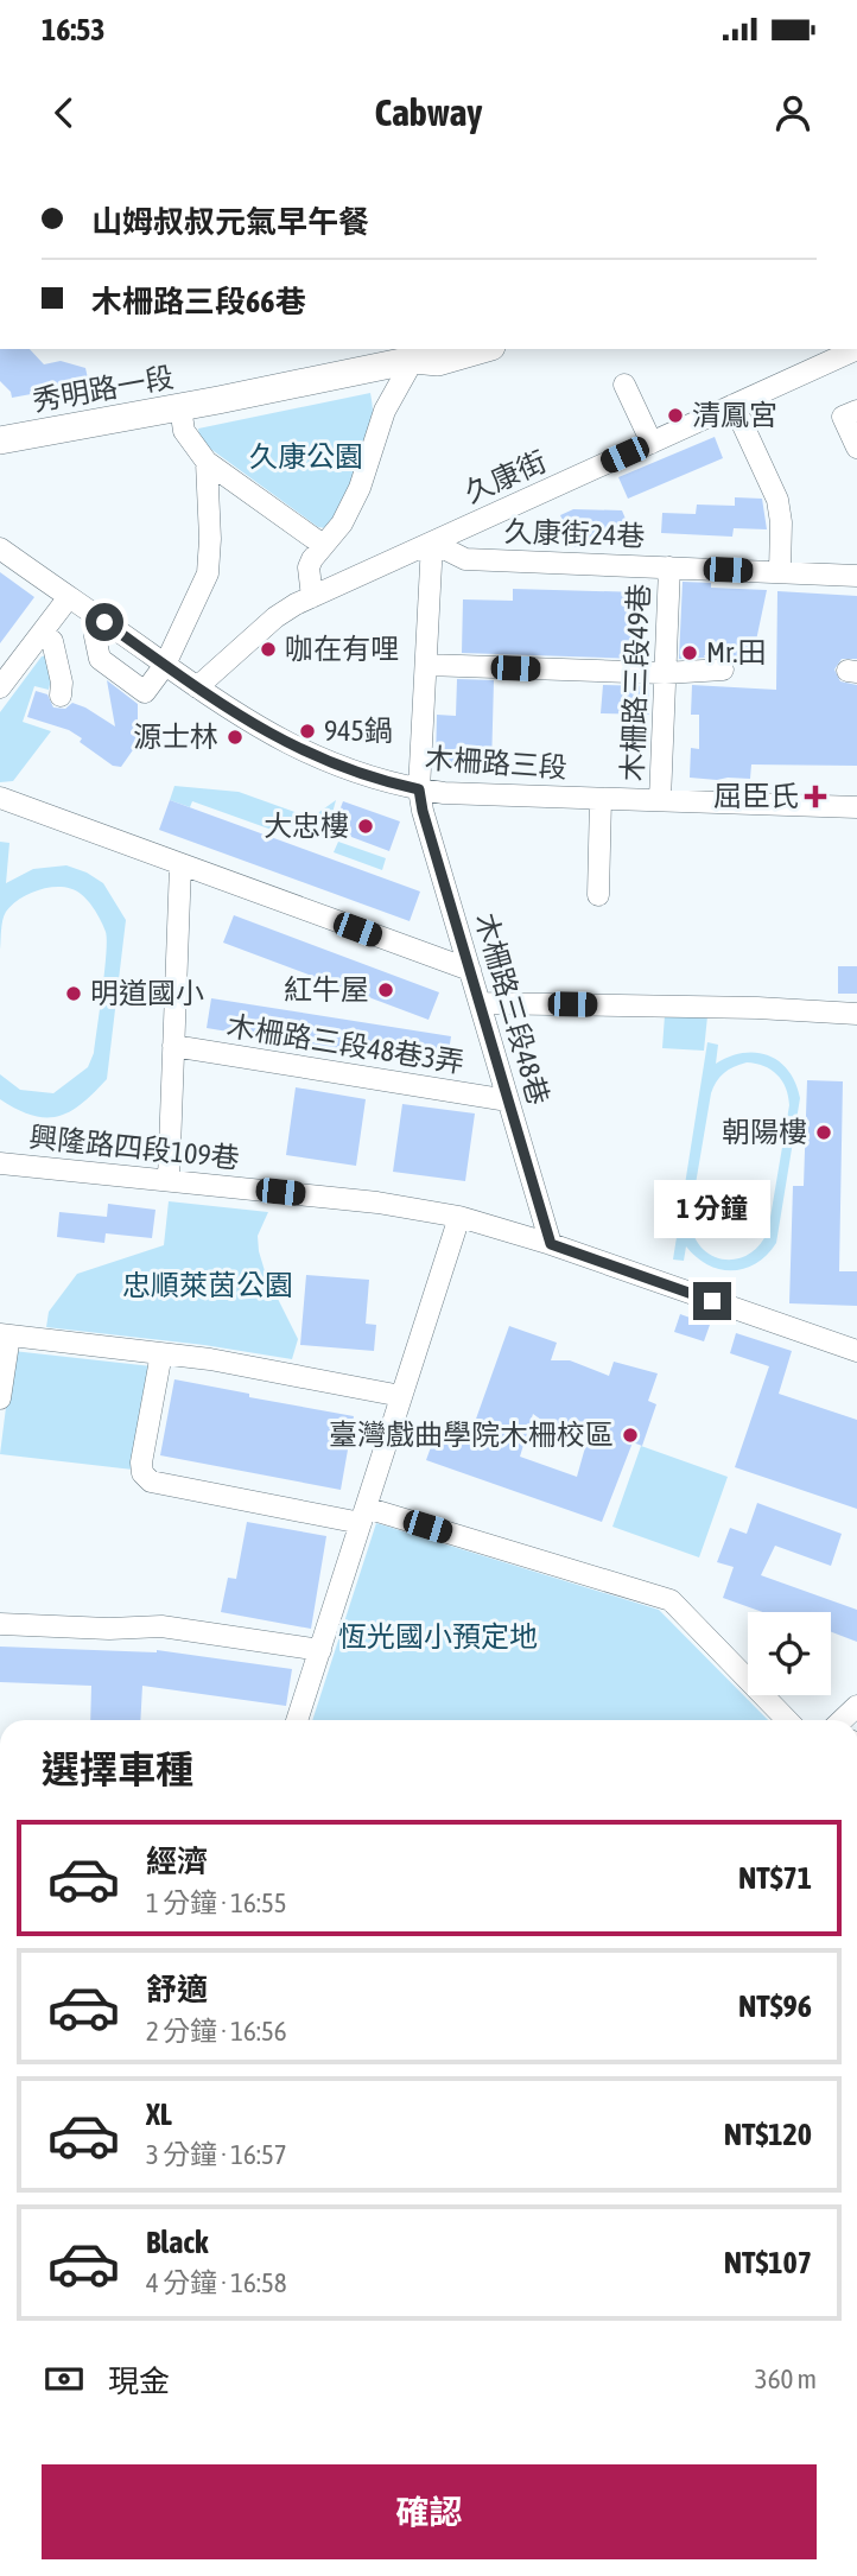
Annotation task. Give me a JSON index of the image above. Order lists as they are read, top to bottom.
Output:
{
  "streets": {
    "main road": ["秀明路一段"],
    "street": [
      "久康街",
      "久康街24巷",
      "木柵路三段49巷",
      "木柵路三段",
      "木柵路三段48巷",
      "木柵路三段48巷3弄",
      "興隆路四段109巷"
    ]
  },
  "crossings": [
    ["久康街", "久康街24巷"],
    ["久康街", "木柵路三段"],
    ["久康街", "木柵路三段48巷"],
    ["久康街24巷", "木柵路三段49巷"],
    ["久康街24巷", "木柵路三段48巷"],
    ["木柵路三段49巷", "木柵路三段"],
    ["木柵路三段", "木柵路三段48巷"],
    ["木柵路三段48巷", "木柵路三段48巷3弄"],
    ["木柵路三段48巷", "興隆路四段109巷"]
  ],
  "parks": ["久康公園", "忠順萊茵公園", "恆光國小預定地"],
  "places": {
    "other": [
      "清鳳宮",
      "咖在有哩",
      "Mr.田",
      "945鍋",
      "源士林",
      "大忠樓",
      "紅牛屋",
      "明道國小",
      "朝陽樓",
      "臺灣戲曲學院木柵校區"
    ],
    "health": ["屈臣氏"]
  },
  "page": {
    "status": "16:53",
    "header": "Cabway",
    "banner": ["山姆叔叔元氣早午餐", "木柵路三段66巷"],
    "bubble": "1 分鐘",
    "heading": "選擇車種",
    "list": [
      {
        "name": "經濟",
        "note": "1 分鐘 · 16:55",
        "value": "NT$71"
      },
      {
        "name": "舒適",
        "note": "2 分鐘 · 16:56",
        "value": "NT$96"
      },
      {
        "name": "XL",
        "note": "3 分鐘 · 16:57",
        "value": "NT$120"
      },
      {
        "name": "Black",
        "note": "4 分鐘 · 16:58",
        "value": "NT$107"
      }
    ],
    "pay": ["現金", "360 m"],
    "buttons": "確認"
  }
}
